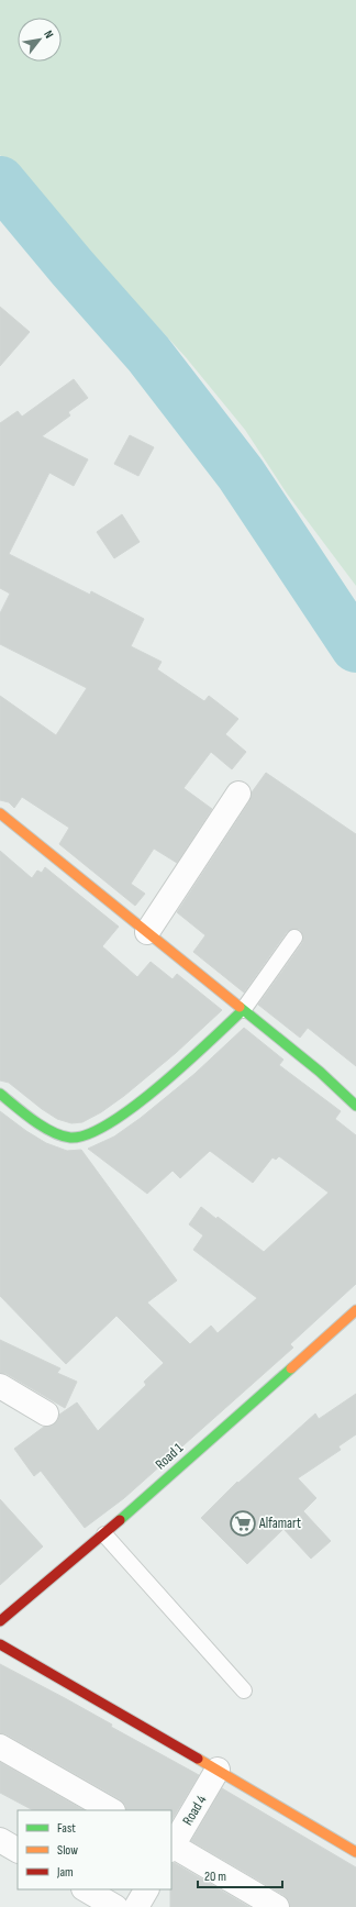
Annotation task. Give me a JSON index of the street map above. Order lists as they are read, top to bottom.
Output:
{
  "streets": {
    "street": ["Road 1", "Road 4"]
  },
  "places": {
    "supermarket": ["Alfamart"]
  },
  "legend": ["Fast", "Slow", "Jam"],
  "scale_bar": "20 m",
  "north": "top right"
}
